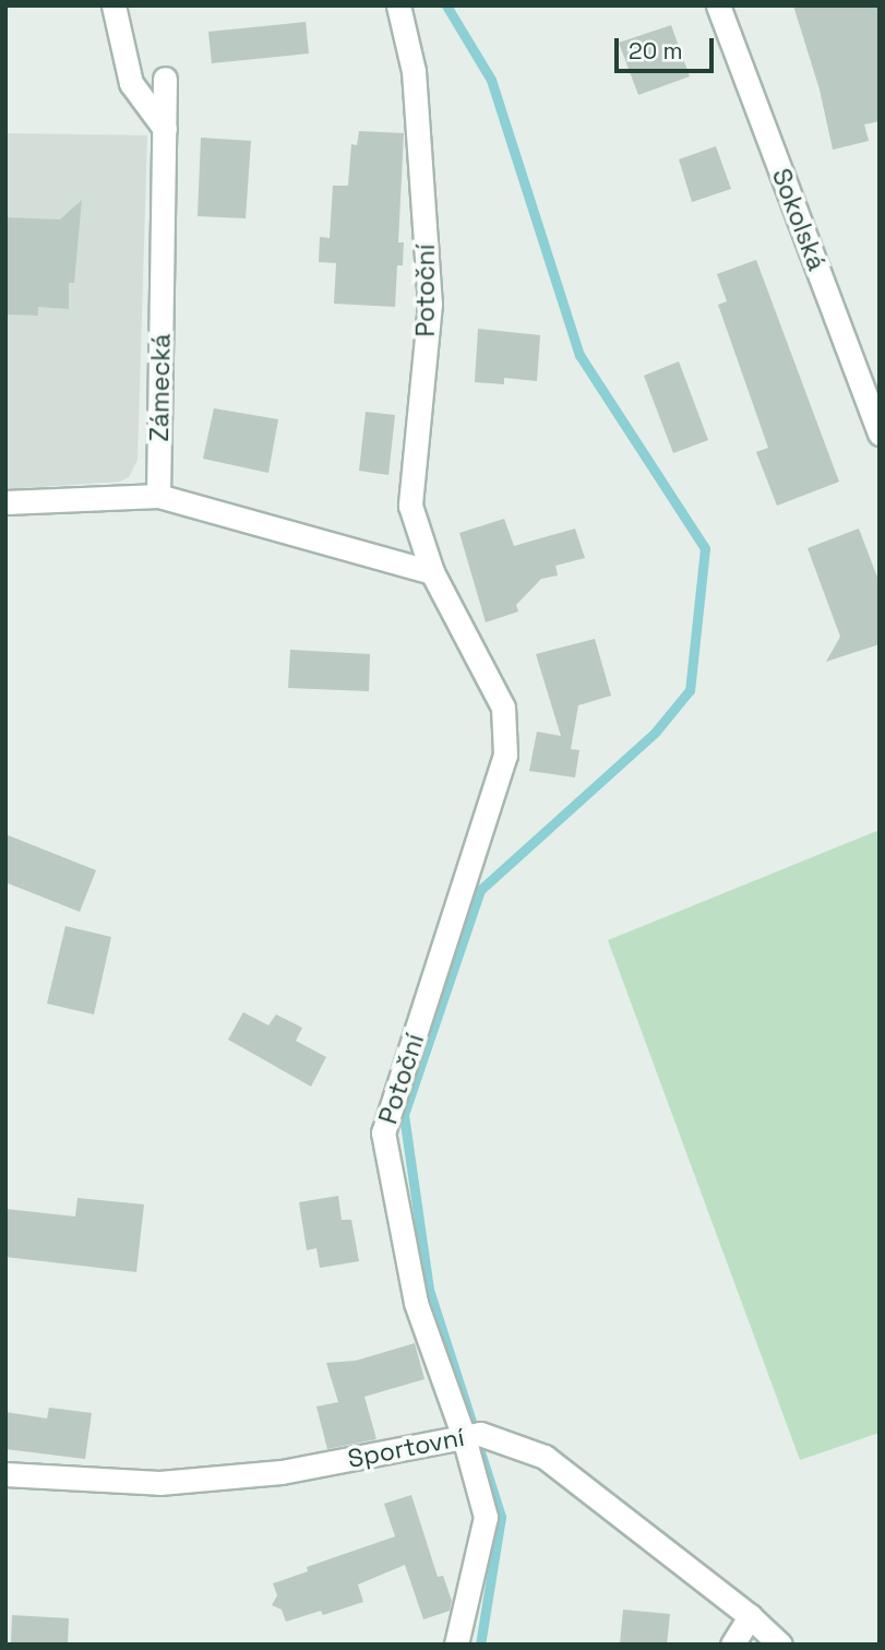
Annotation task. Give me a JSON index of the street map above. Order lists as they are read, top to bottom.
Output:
{
  "streets": {
    "street": [
      "Sokolská",
      "Potoční",
      "Zámecká",
      "Sportovní"
    ]
  },
  "crossings": [
    ["Potoční", "Sportovní"]
  ],
  "scale_bar": "20 m"
}
